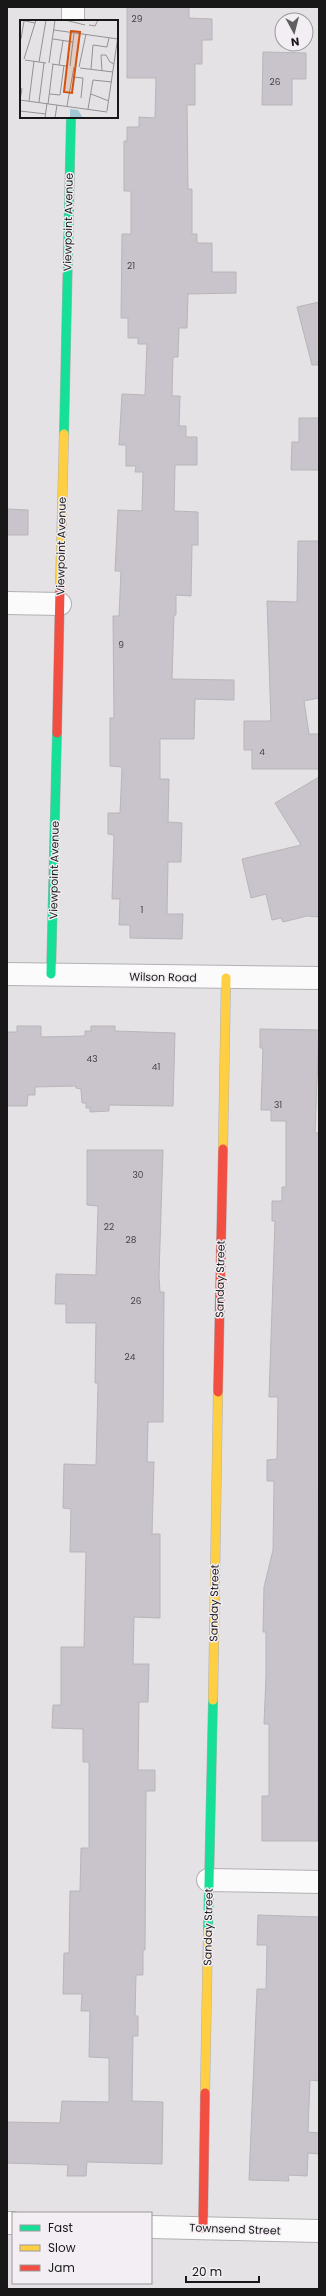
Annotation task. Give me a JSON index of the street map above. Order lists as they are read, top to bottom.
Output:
{
  "streets": {
    "street": [
      "Viewpoint Avenue",
      "Wilson Road",
      "Sanday Street",
      "Townsend Street"
    ]
  },
  "crossings": [
    ["Viewpoint Avenue", "Wilson Road"],
    ["Wilson Road", "Sanday Street"],
    ["Sanday Street", "Townsend Street"]
  ],
  "house_numbers": [
    "29",
    "26",
    "21",
    "9",
    "4",
    "1",
    "43",
    "41",
    "31",
    "30",
    "22",
    "28",
    "26",
    "24"
  ],
  "legend": ["Fast", "Slow", "Jam"],
  "scale_bar": "20 m",
  "north": "bottom"
}
